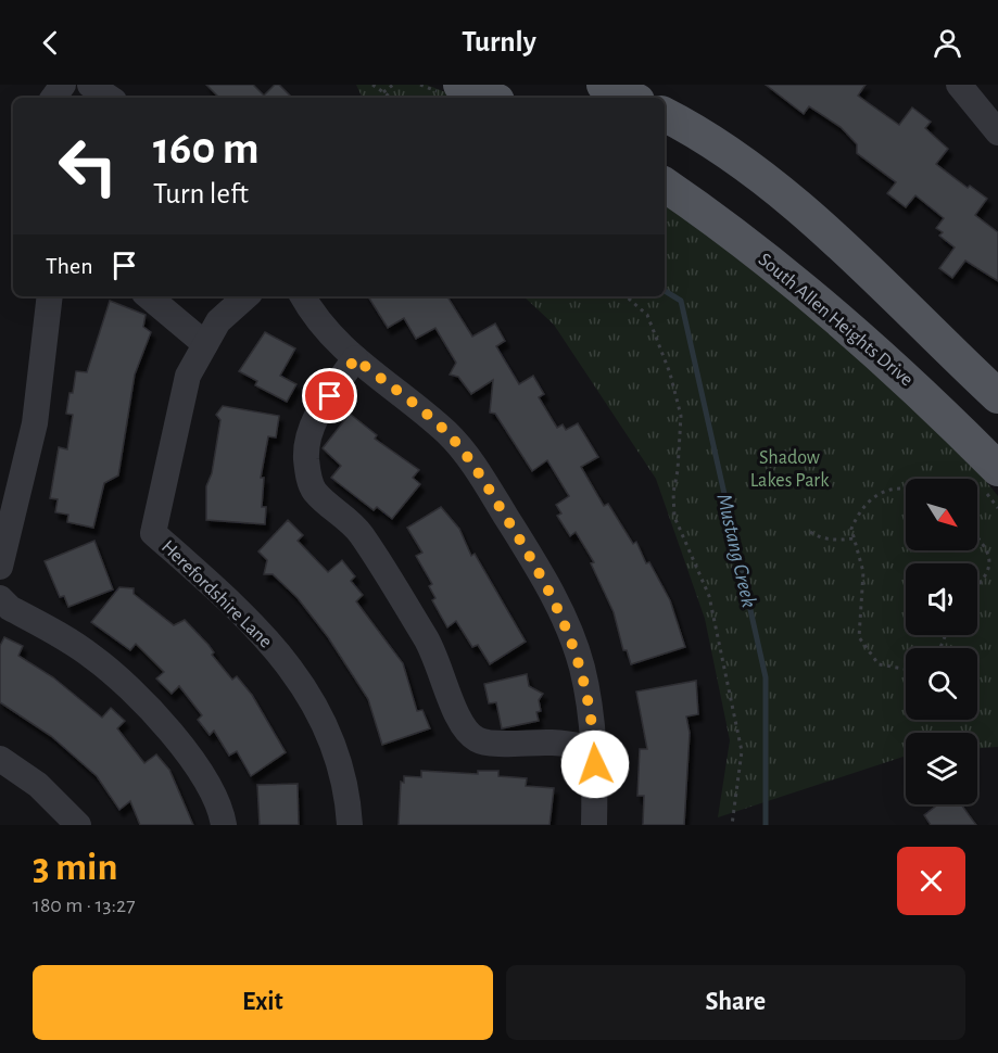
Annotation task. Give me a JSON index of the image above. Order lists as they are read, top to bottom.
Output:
{
  "streets": {
    "main road": ["South Allen Heights Drive"],
    "street": ["Herefordshire Lane"]
  },
  "water": ["Mustang Creek"],
  "parks": ["Shadow Lakes Park"],
  "north": "bottom right",
  "page": {
    "header": "Turnly",
    "turn": ["160 m", "Turn left"],
    "then": "Then",
    "heading": ["3 min", "180 m · 13:27"],
    "buttons": ["Exit", "Share"]
  }
}
